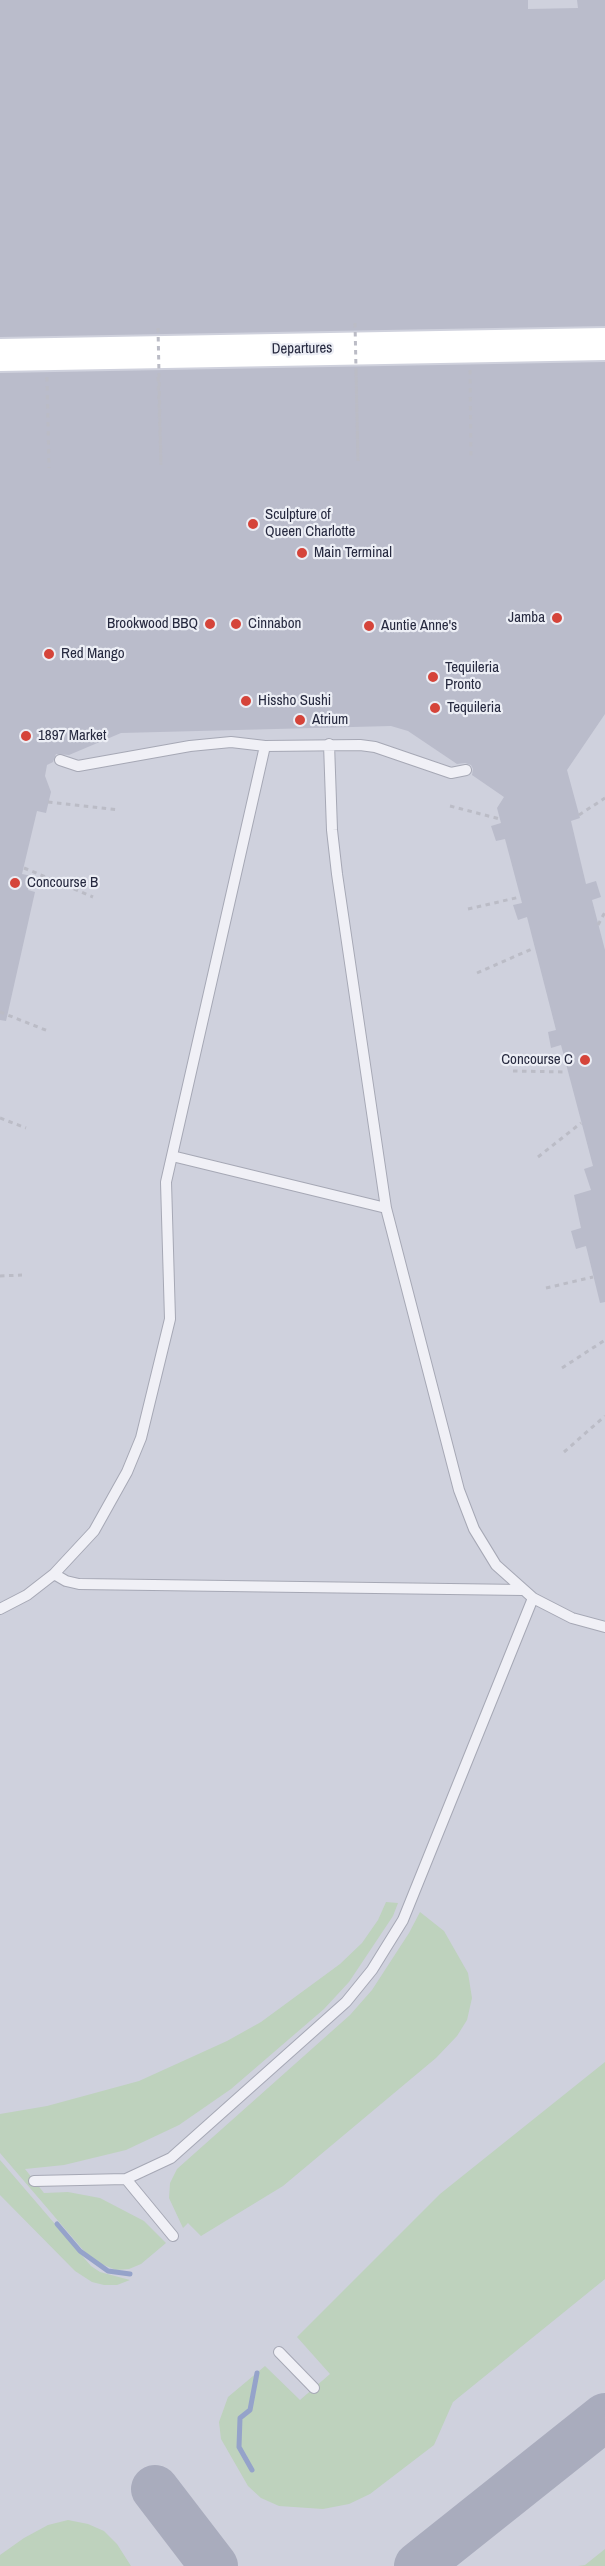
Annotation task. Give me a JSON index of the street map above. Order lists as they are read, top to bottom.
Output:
{
  "streets": {
    "main road": ["Departures"]
  },
  "places": [
    "Sculpture of Queen Charlotte",
    "Main Terminal",
    "Jamba",
    "Brookwood BBQ",
    "Cinnabon",
    "Auntie Anne's",
    "Red Mango",
    "Tequileria Pronto",
    "Hissho Sushi",
    "Tequileria",
    "Atrium",
    "1897 Market",
    "Concourse B",
    "Concourse C"
  ]
}
